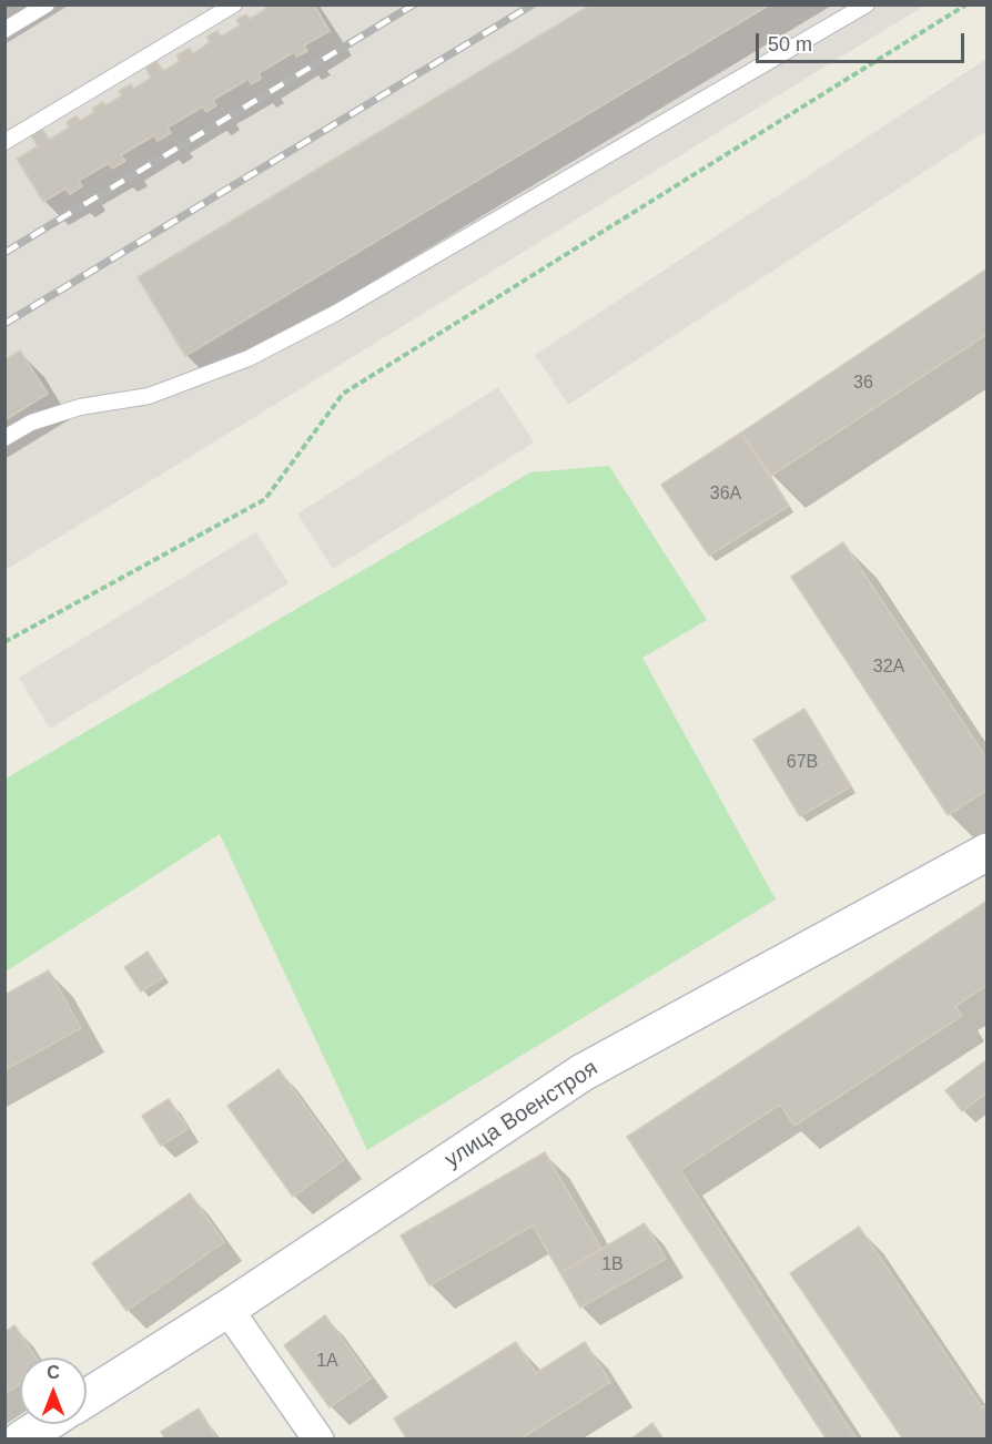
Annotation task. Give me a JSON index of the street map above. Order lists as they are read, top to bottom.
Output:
{
  "streets": {
    "street": ["улица Военстроя"]
  },
  "house_numbers": [
    "36",
    "36А",
    "32А",
    "67В",
    "1В",
    "1А"
  ],
  "scale_bar": "50 m",
  "north": "top"
}
